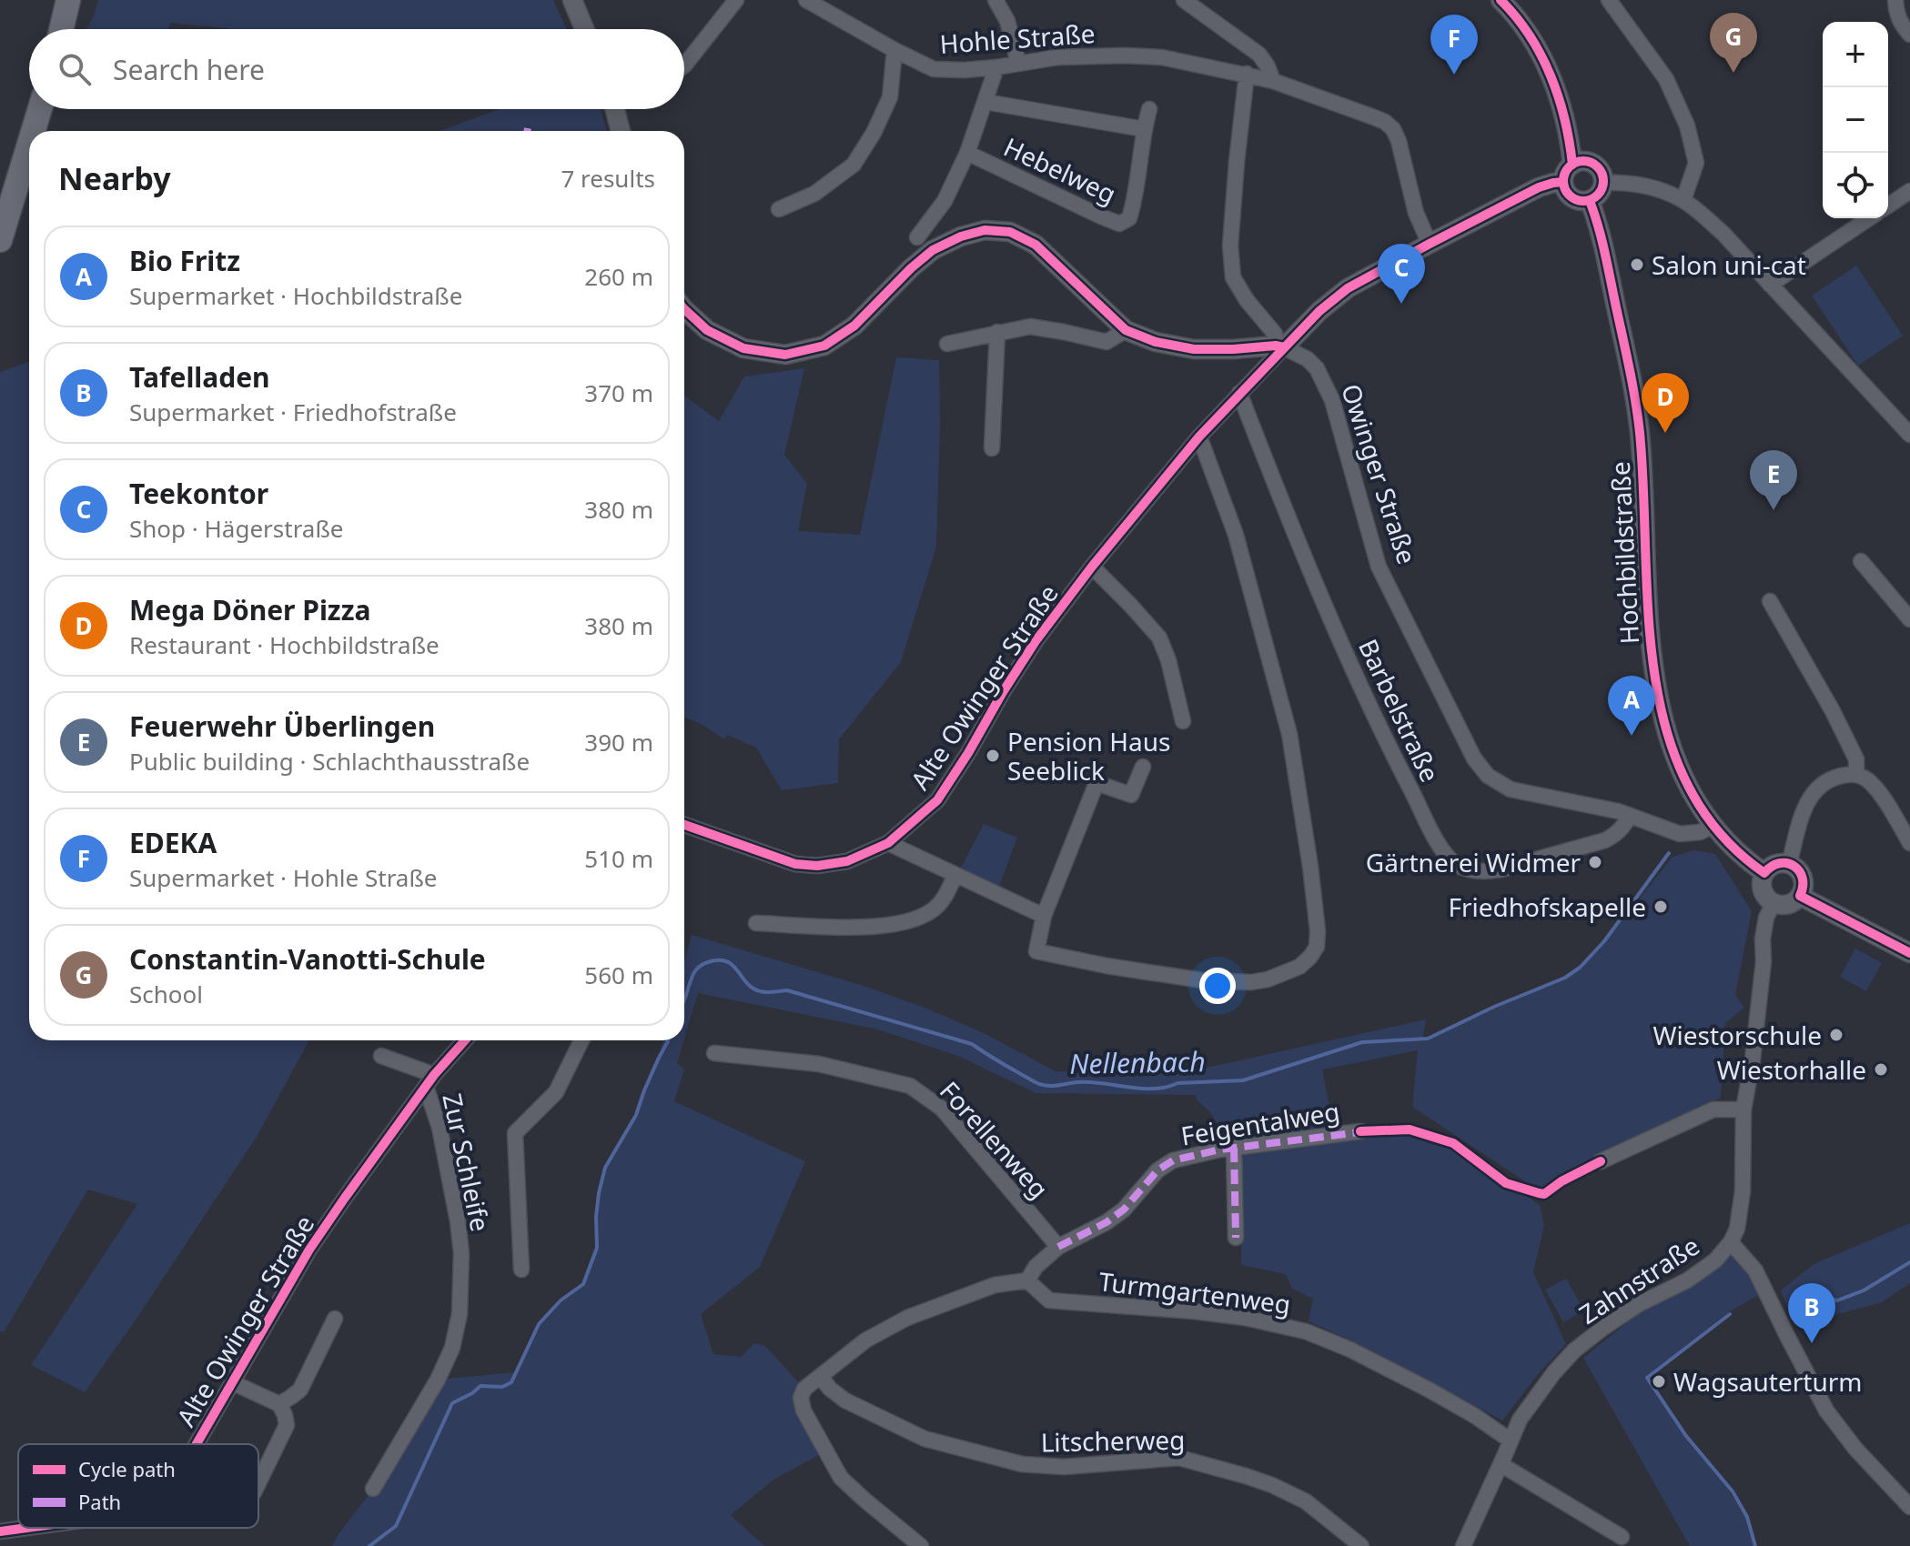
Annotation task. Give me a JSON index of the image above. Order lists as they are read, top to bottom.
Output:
{
  "streets": {
    "street": [
      "Hohle Straße",
      "Hebelweg",
      "Owinger Straße",
      "Hochbildstraße",
      "Alte Owinger Straße",
      "Barbelstraße",
      "Feigentalweg",
      "Forellenweg",
      "Zur Schleife",
      "Zahnstraße",
      "Turmgartenweg",
      "Litscherweg"
    ]
  },
  "crossings": [
    ["Hohle Straße", "Hebelweg"],
    ["Owinger Straße", "Hochbildstraße"],
    ["Owinger Straße", "Alte Owinger Straße"],
    ["Owinger Straße", "Barbelstraße"],
    ["Alte Owinger Straße", "Barbelstraße"],
    ["Alte Owinger Straße", "Zur Schleife"],
    ["Feigentalweg", "Forellenweg"],
    ["Feigentalweg", "Turmgartenweg"],
    ["Zahnstraße", "Turmgartenweg"]
  ],
  "water": ["Nellenbach"],
  "places": [
    "Salon uni-cat",
    "Pension Haus Seeblick",
    "Gärtnerei Widmer",
    "Friedhofskapelle",
    "Wiestorschule",
    "Wiestorhalle",
    "Wagsauterturm"
  ],
  "legend": ["Cycle path", "Path"],
  "page": {
    "pins": [
      "G",
      "F",
      "C",
      "D",
      "E",
      "A",
      "B"
    ],
    "map_buttons": ["+", "−"],
    "search": "Search here",
    "heading": ["Nearby", "7 results"],
    "list": [
      {
        "mark": "A",
        "name": "Bio Fritz",
        "note": "Supermarket · Hochbildstraße",
        "value": "260 m"
      },
      {
        "mark": "B",
        "name": "Tafelladen",
        "note": "Supermarket · Friedhofstraße",
        "value": "370 m"
      },
      {
        "mark": "C",
        "name": "Teekontor",
        "note": "Shop · Hägerstraße",
        "value": "380 m"
      },
      {
        "mark": "D",
        "name": "Mega Döner Pizza",
        "note": "Restaurant · Hochbildstraße",
        "value": "380 m"
      },
      {
        "mark": "E",
        "name": "Feuerwehr Überlingen",
        "note": "Public building · Schlachthausstraße",
        "value": "390 m"
      },
      {
        "mark": "F",
        "name": "EDEKA",
        "note": "Supermarket · Hohle Straße",
        "value": "510 m"
      },
      {
        "mark": "G",
        "name": "Constantin-Vanotti-Schule",
        "note": "School",
        "value": "560 m"
      }
    ]
  }
}
